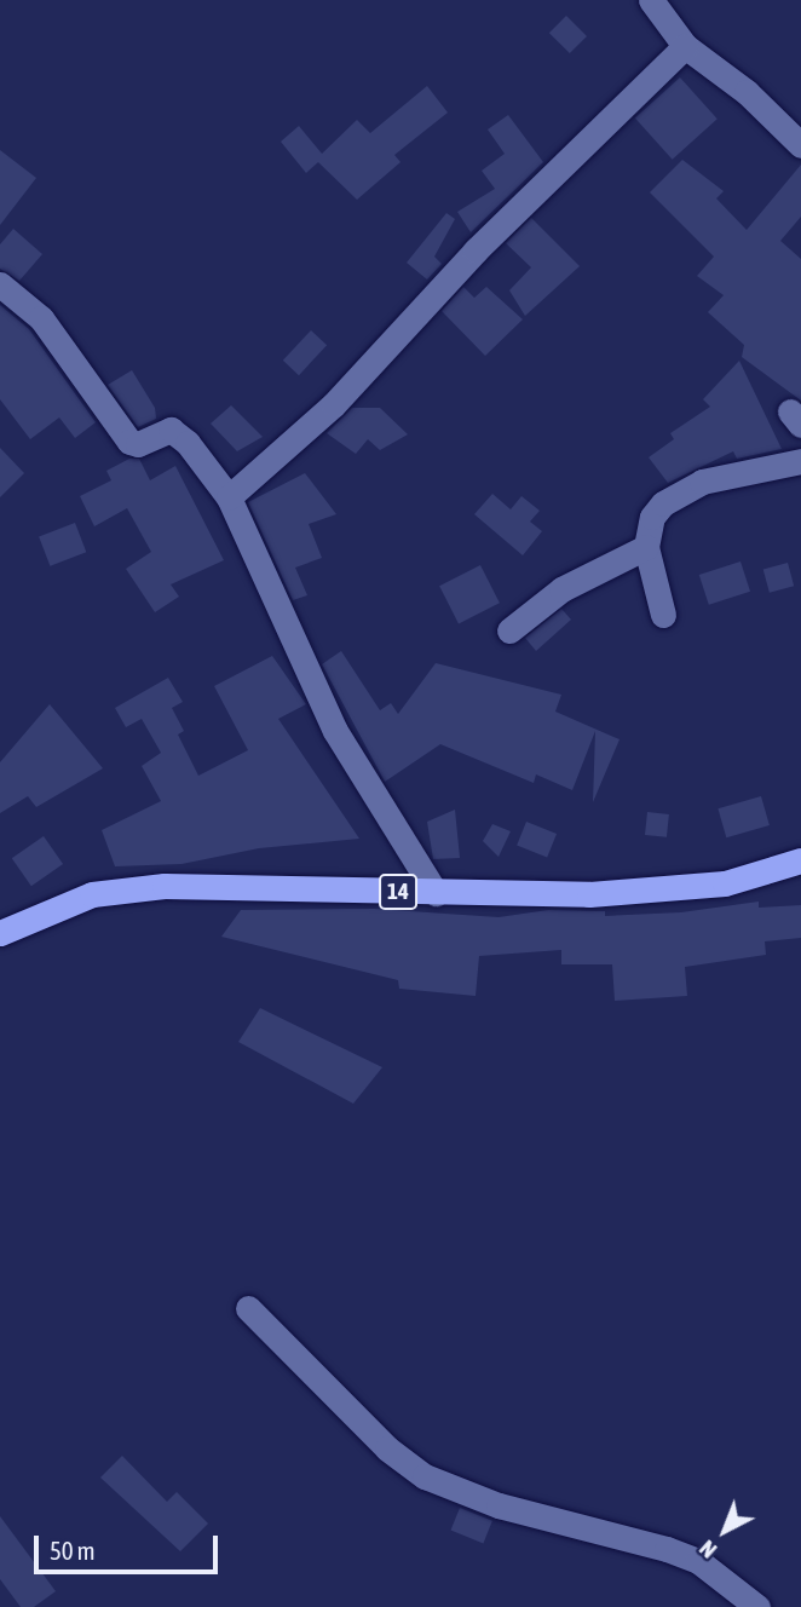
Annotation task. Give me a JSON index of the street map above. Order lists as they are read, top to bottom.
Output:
{
  "streets": {
    "highway": ["14"]
  },
  "scale_bar": "50 m",
  "north": "bottom left"
}
